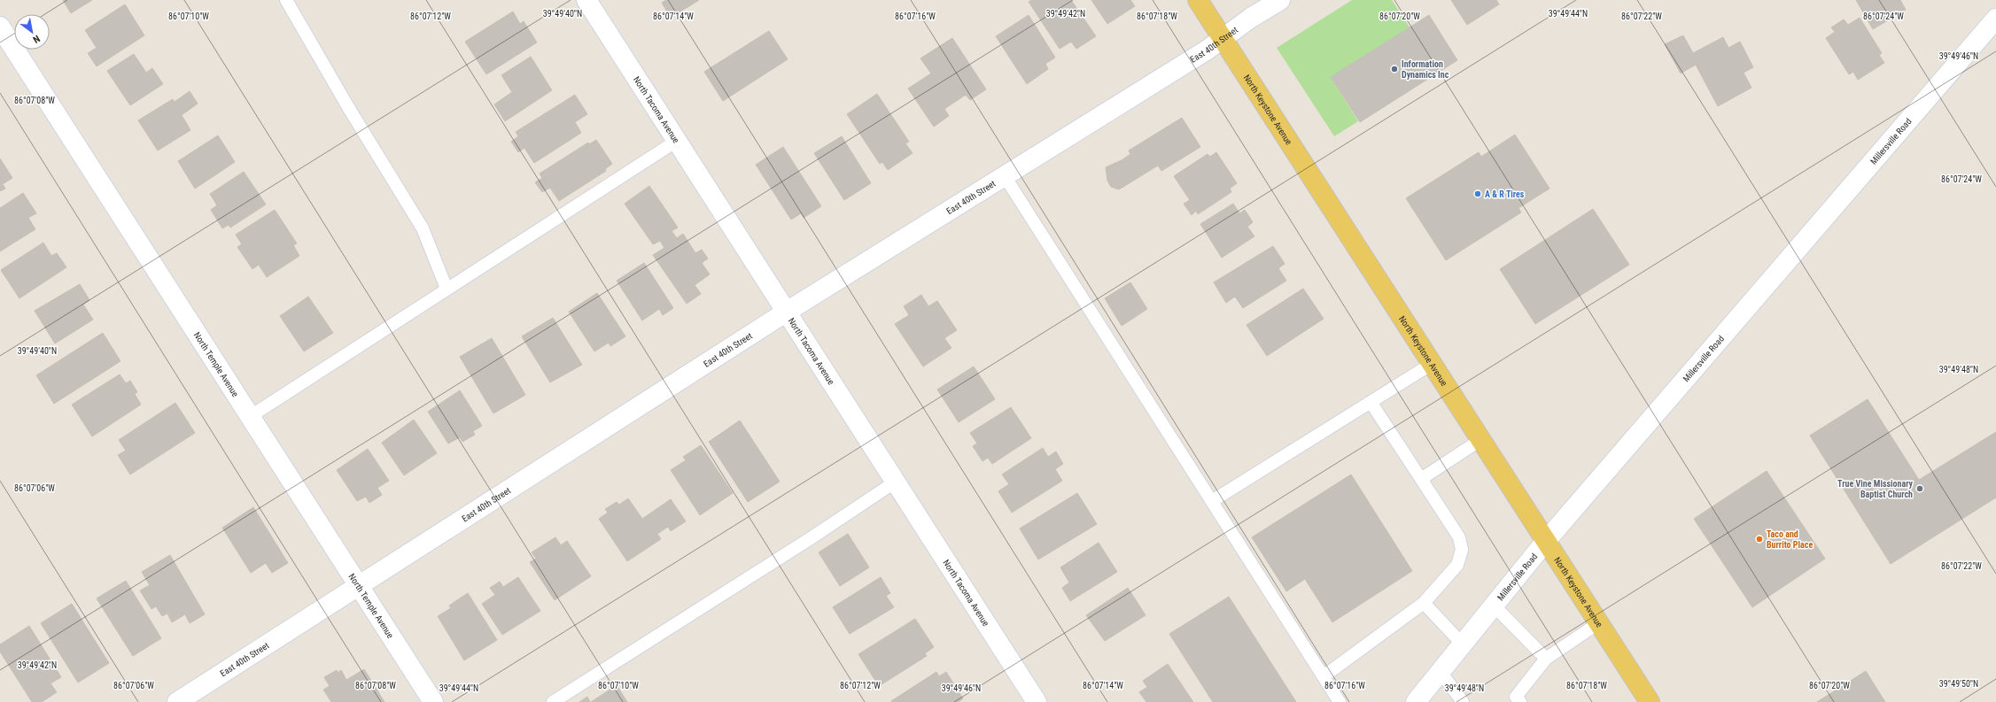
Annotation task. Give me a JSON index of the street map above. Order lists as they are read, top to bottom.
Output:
{
  "streets": {
    "main road": ["North Keystone Avenue"],
    "street": [
      "East 40th Street",
      "North Tacoma Avenue",
      "Millersville Road",
      "North Temple Avenue"
    ]
  },
  "crossings": [
    ["East 40th Street", "North Tacoma Avenue"],
    ["East 40th Street", "North Keystone Avenue"],
    ["East 40th Street", "North Temple Avenue"],
    ["North Keystone Avenue", "Millersville Road"]
  ],
  "places": [
    "Information Dynamics Inc",
    "A & R Tires",
    "True Vine Missionary Baptist Church",
    "Taco and Burrito Place"
  ],
  "north": "bottom right",
  "coordinates": [
    "39°49'40\"N",
    "39°49'42\"N",
    "39°49'44\"N",
    "86°07'10\"W",
    "86°07'12\"W",
    "86°07'14\"W",
    "86°07'16\"W",
    "86°07'18\"W",
    "86°07'20\"W",
    "86°07'22\"W",
    "86°07'24\"W",
    "39°49'46\"N",
    "86°07'08\"W",
    "39°49'48\"N",
    "86°07'06\"W",
    "39°49'50\"N"
  ]
}
